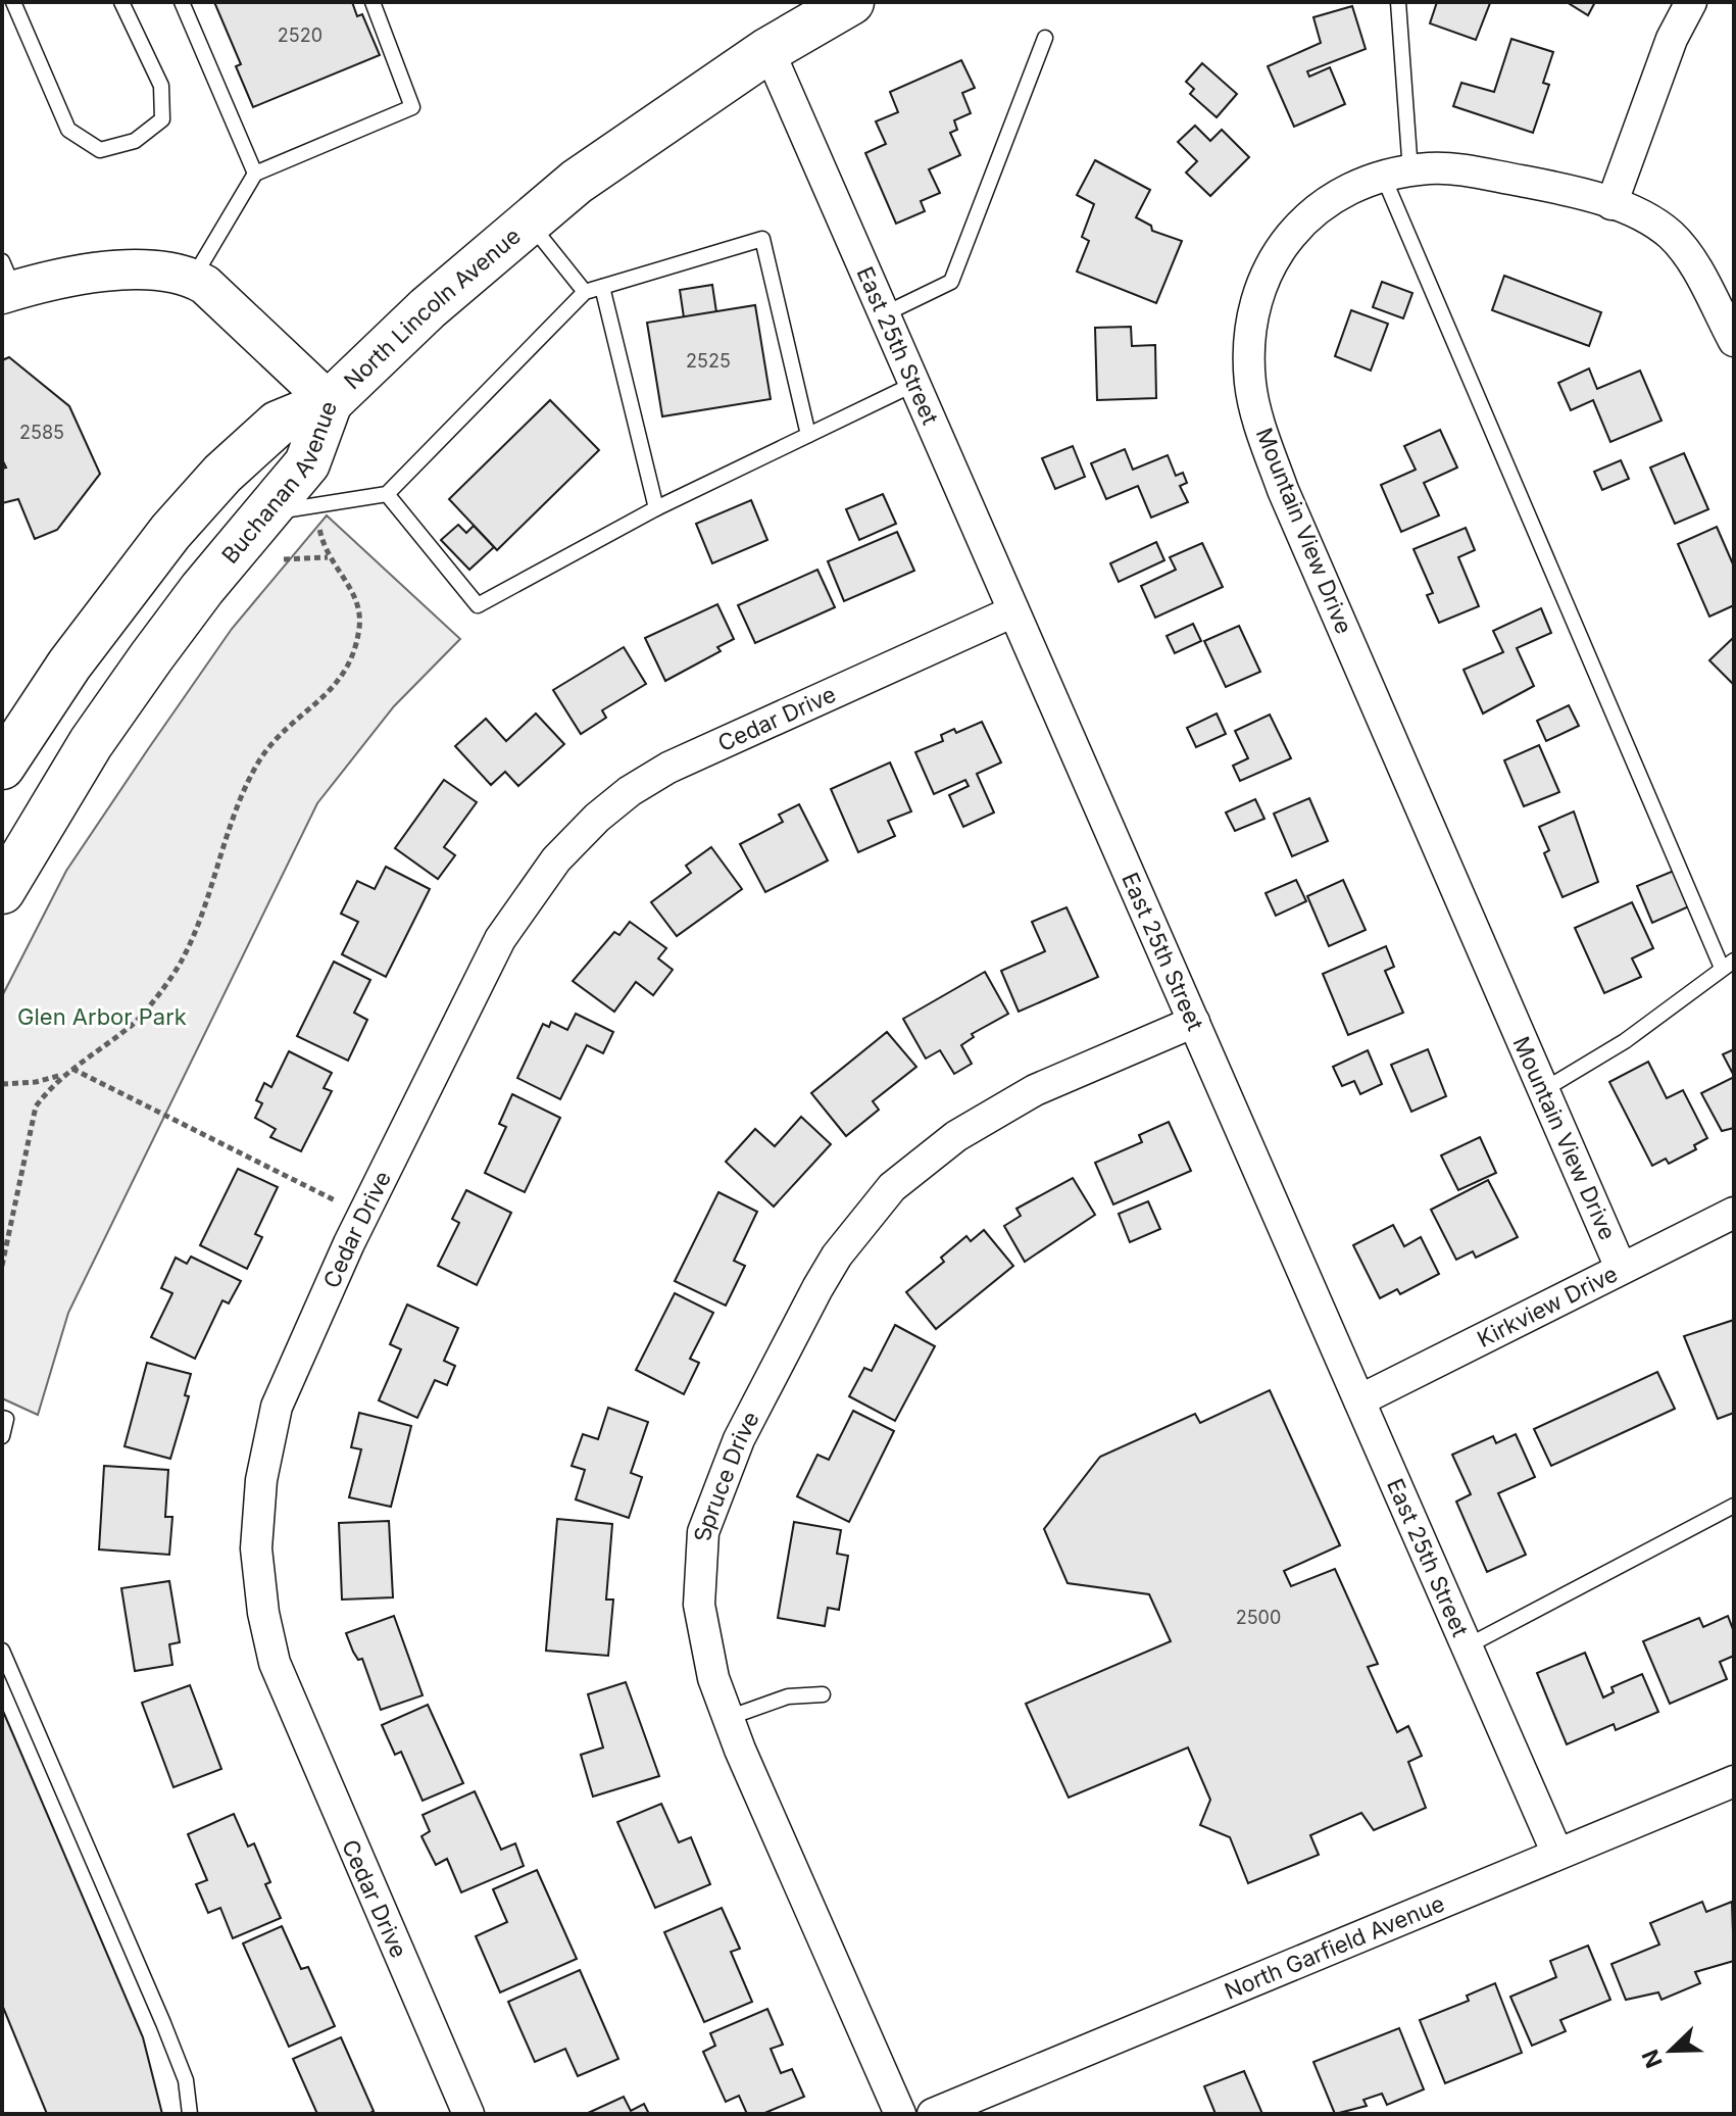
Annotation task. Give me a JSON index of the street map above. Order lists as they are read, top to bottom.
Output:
{
  "streets": {
    "highway": ["North Lincoln Avenue", "Buchanan Avenue"],
    "street": [
      "East 25th Street",
      "Mountain View Drive",
      "Cedar Drive",
      "Kirkview Drive",
      "Spruce Drive",
      "North Garfield Avenue"
    ]
  },
  "crossings": [
    ["North Lincoln Avenue", "East 25th Street"],
    ["North Lincoln Avenue", "Buchanan Avenue"],
    ["East 25th Street", "Cedar Drive"],
    ["East 25th Street", "Kirkview Drive"],
    ["East 25th Street", "Spruce Drive"],
    ["East 25th Street", "North Garfield Avenue"],
    ["Mountain View Drive", "Kirkview Drive"]
  ],
  "parks": ["Glen Arbor Park"],
  "house_numbers": [
    "2520",
    "2525",
    "2585",
    "2500"
  ],
  "north": "bottom left"
}
